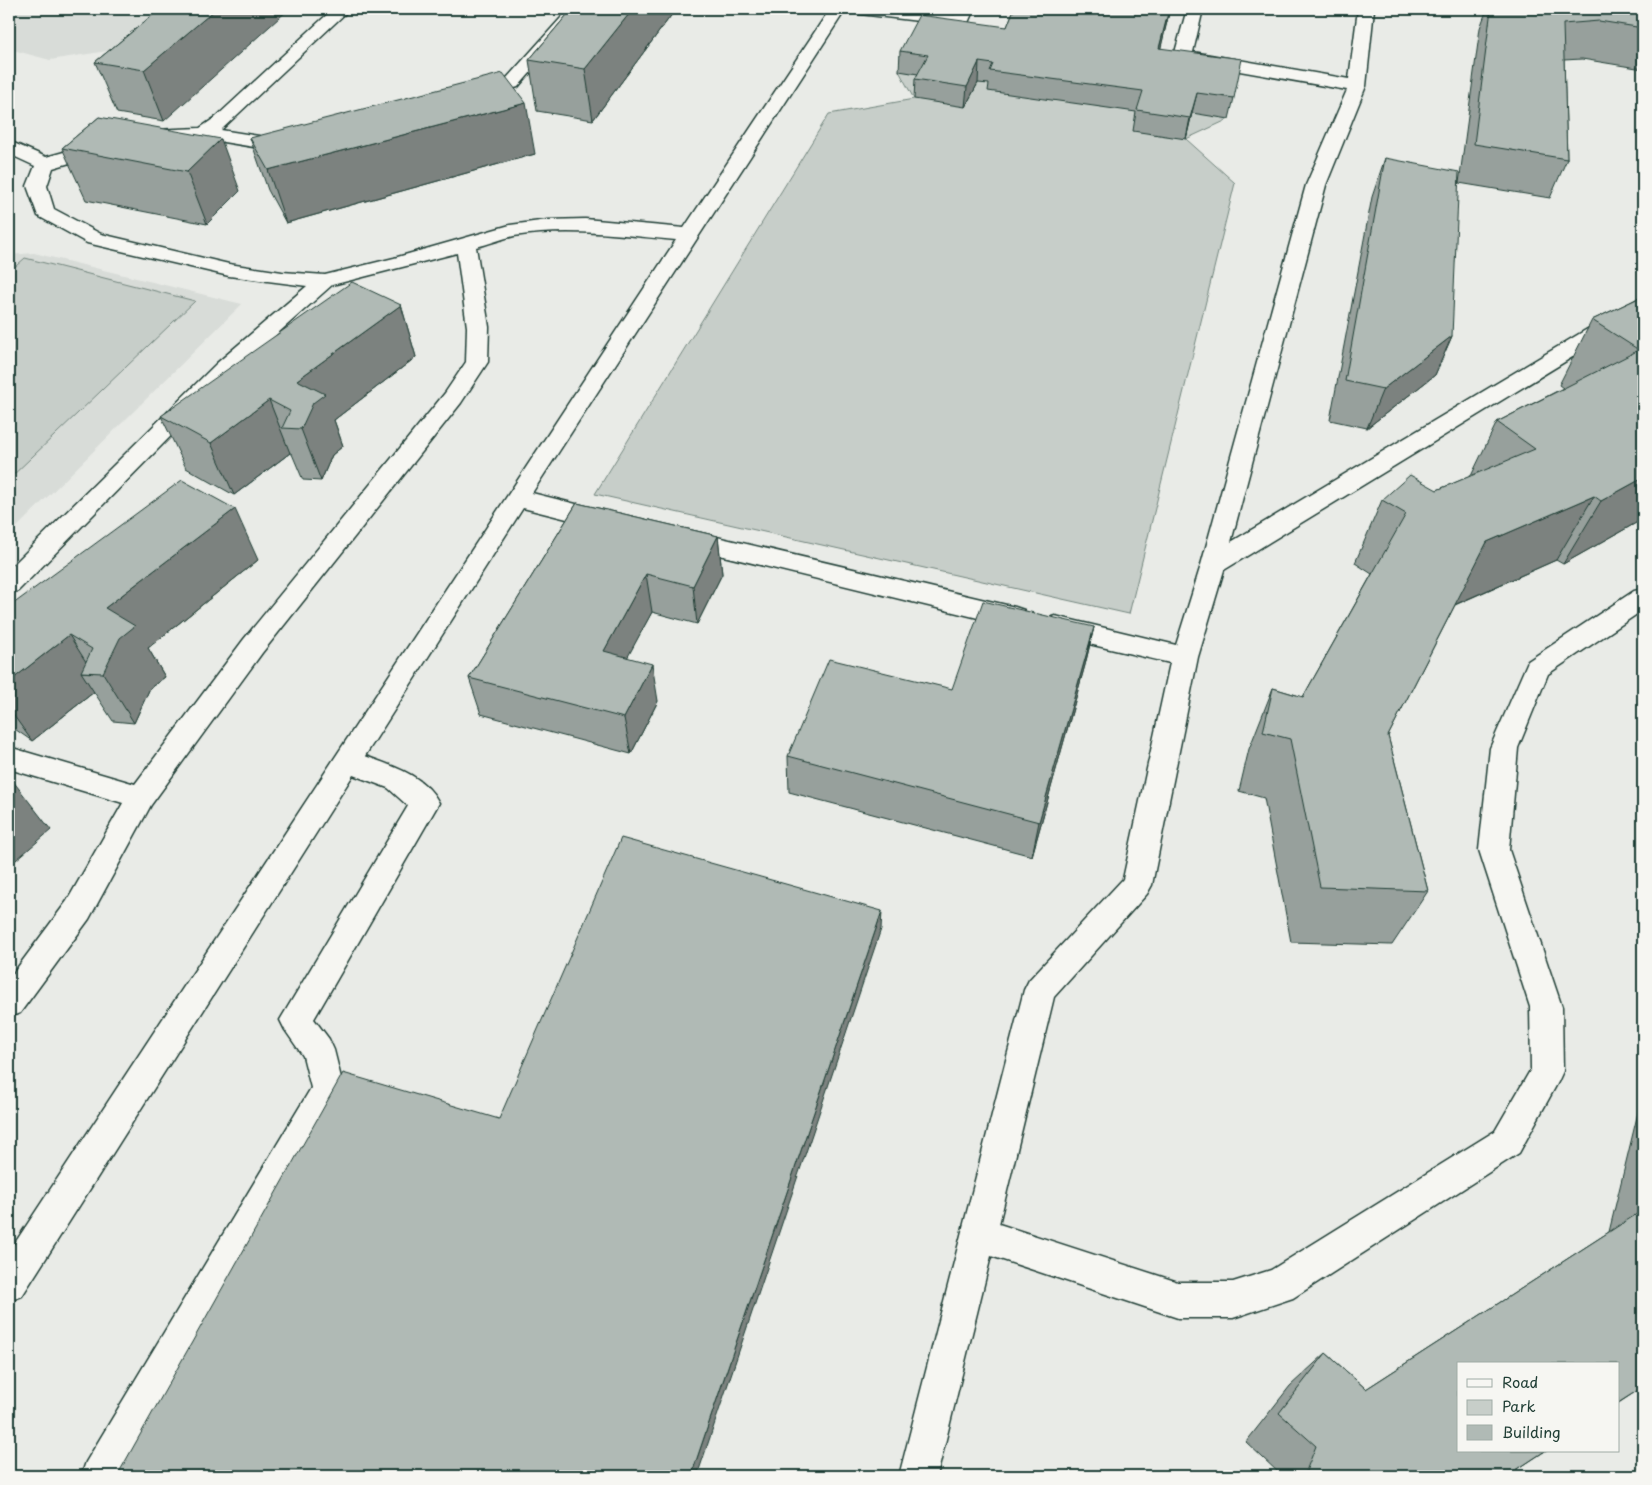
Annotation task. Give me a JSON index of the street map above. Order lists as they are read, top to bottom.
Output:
{
  "legend": ["Road", "Park", "Building"]
}
